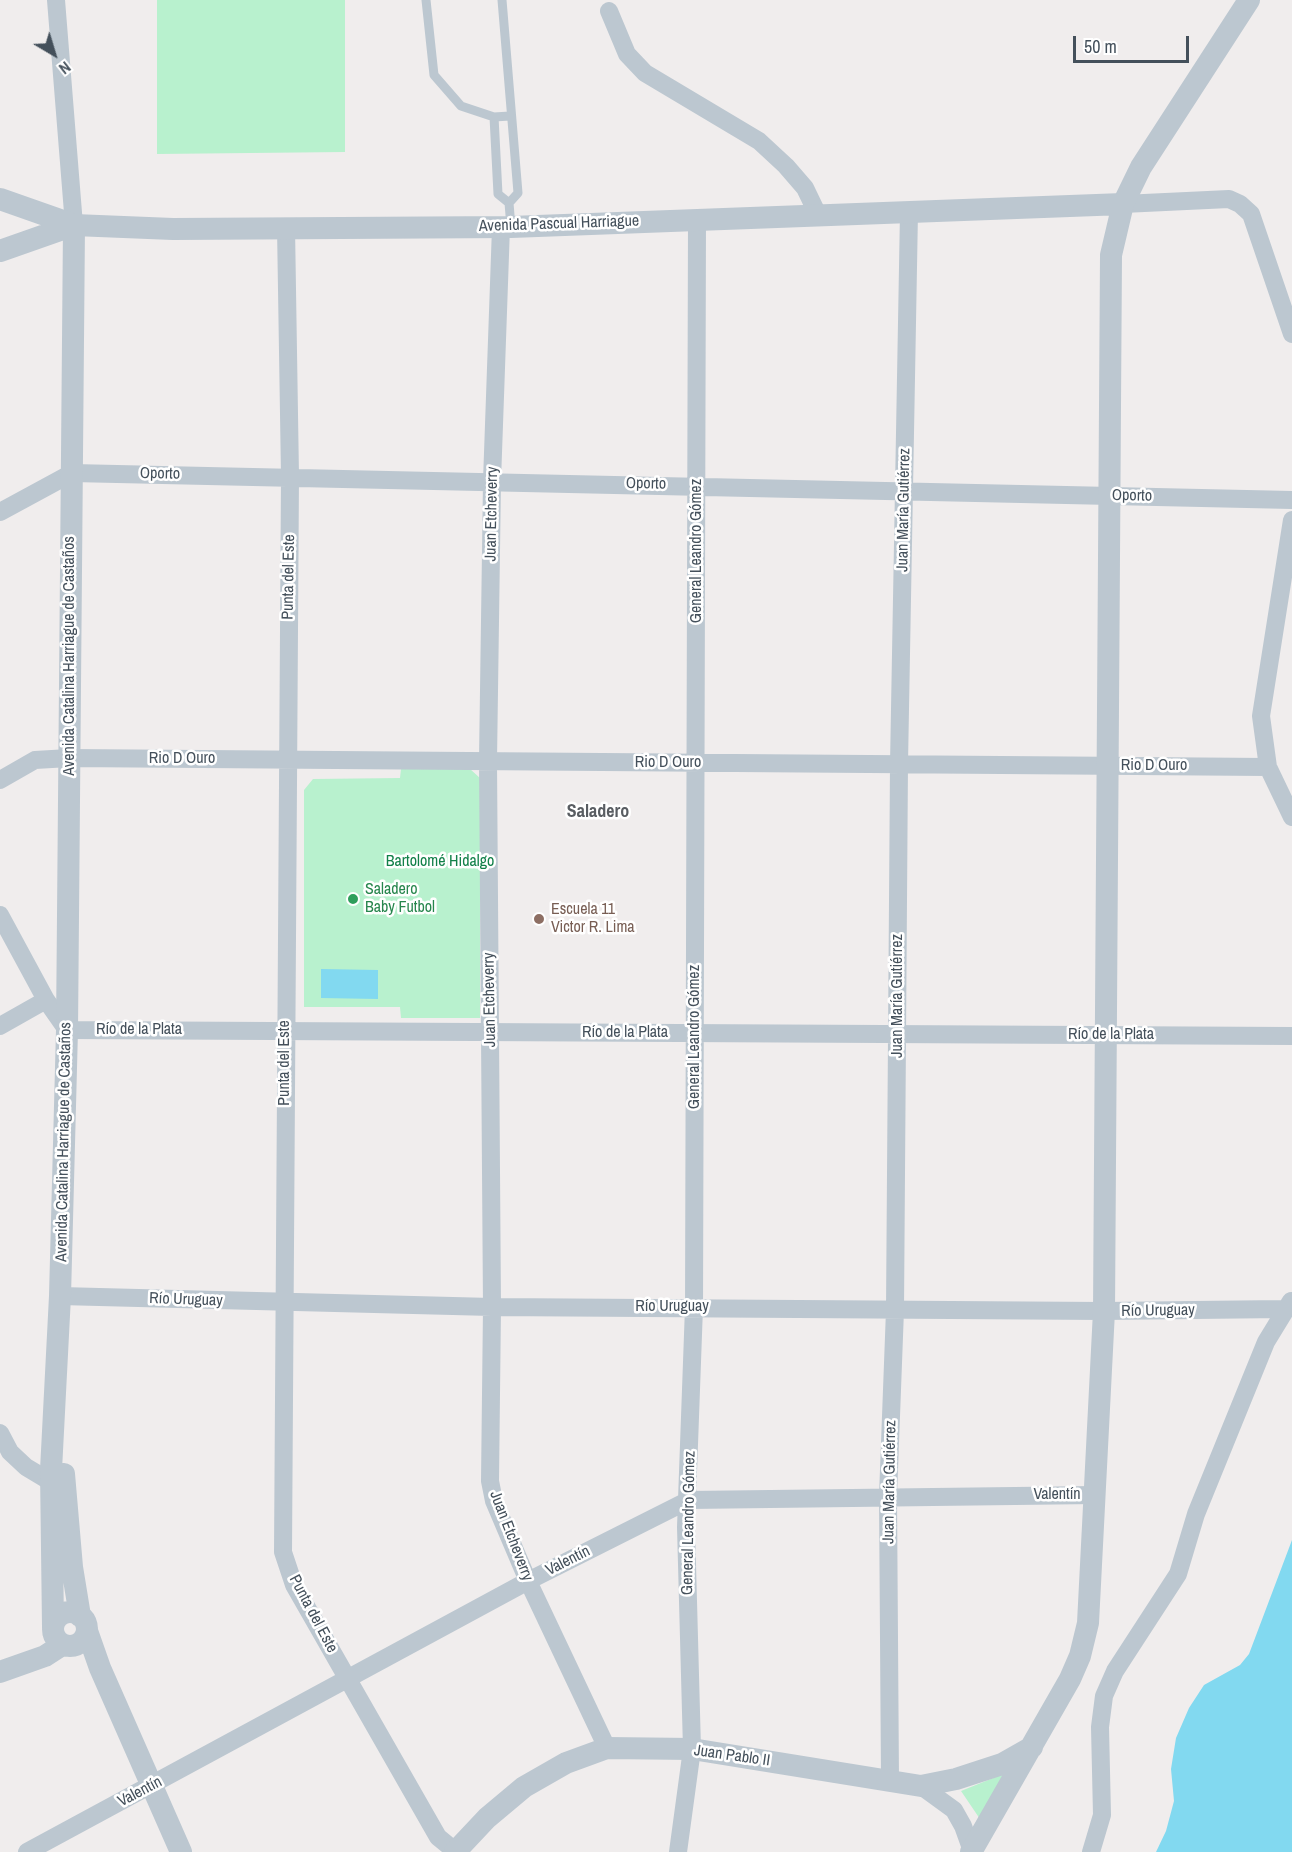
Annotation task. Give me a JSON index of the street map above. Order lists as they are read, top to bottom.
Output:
{
  "streets": {
    "street": [
      "Avenida Pascual Harriague",
      "Oporto",
      "Juan María Gutiérrez",
      "Juan Etcheverry",
      "General Leandro Gómez",
      "Punta del Este",
      "Avenida Catalina Harriague de Castaños",
      "Rio D Ouro",
      "Río de la Plata",
      "Río Uruguay",
      "Valentín",
      "Juan Pablo II"
    ]
  },
  "crossings": [
    ["Avenida Pascual Harriague", "Juan María Gutiérrez"],
    ["Avenida Pascual Harriague", "Juan Etcheverry"],
    ["Avenida Pascual Harriague", "General Leandro Gómez"],
    ["Avenida Pascual Harriague", "Punta del Este"],
    ["Avenida Pascual Harriague", "Avenida Catalina Harriague de Castaños"],
    ["Oporto", "Juan María Gutiérrez"],
    ["Oporto", "Juan Etcheverry"],
    ["Oporto", "General Leandro Gómez"],
    ["Oporto", "Punta del Este"],
    ["Oporto", "Avenida Catalina Harriague de Castaños"],
    ["Juan María Gutiérrez", "Rio D Ouro"],
    ["Juan María Gutiérrez", "Río de la Plata"],
    ["Juan María Gutiérrez", "Río Uruguay"],
    ["Juan María Gutiérrez", "Valentín"],
    ["Juan María Gutiérrez", "Juan Pablo II"],
    ["Juan Etcheverry", "Rio D Ouro"],
    ["Juan Etcheverry", "Río de la Plata"],
    ["Juan Etcheverry", "Río Uruguay"],
    ["Juan Etcheverry", "Valentín"],
    ["Juan Etcheverry", "Juan Pablo II"],
    ["General Leandro Gómez", "Rio D Ouro"],
    ["General Leandro Gómez", "Río de la Plata"],
    ["General Leandro Gómez", "Río Uruguay"],
    ["General Leandro Gómez", "Valentín"],
    ["General Leandro Gómez", "Juan Pablo II"],
    ["Punta del Este", "Rio D Ouro"],
    ["Punta del Este", "Río de la Plata"],
    ["Punta del Este", "Río Uruguay"],
    ["Punta del Este", "Valentín"],
    ["Punta del Este", "Juan Pablo II"],
    ["Avenida Catalina Harriague de Castaños", "Rio D Ouro"],
    ["Avenida Catalina Harriague de Castaños", "Río de la Plata"],
    ["Avenida Catalina Harriague de Castaños", "Río Uruguay"],
    ["Avenida Catalina Harriague de Castaños", "Valentín"]
  ],
  "districts": ["Saladero"],
  "parks": ["Bartolomé Hidalgo"],
  "places": ["Saladero Baby Futbol", "Escuela 11 Victor R. Lima"],
  "scale_bar": "50 m",
  "north": "bottom right"
}
